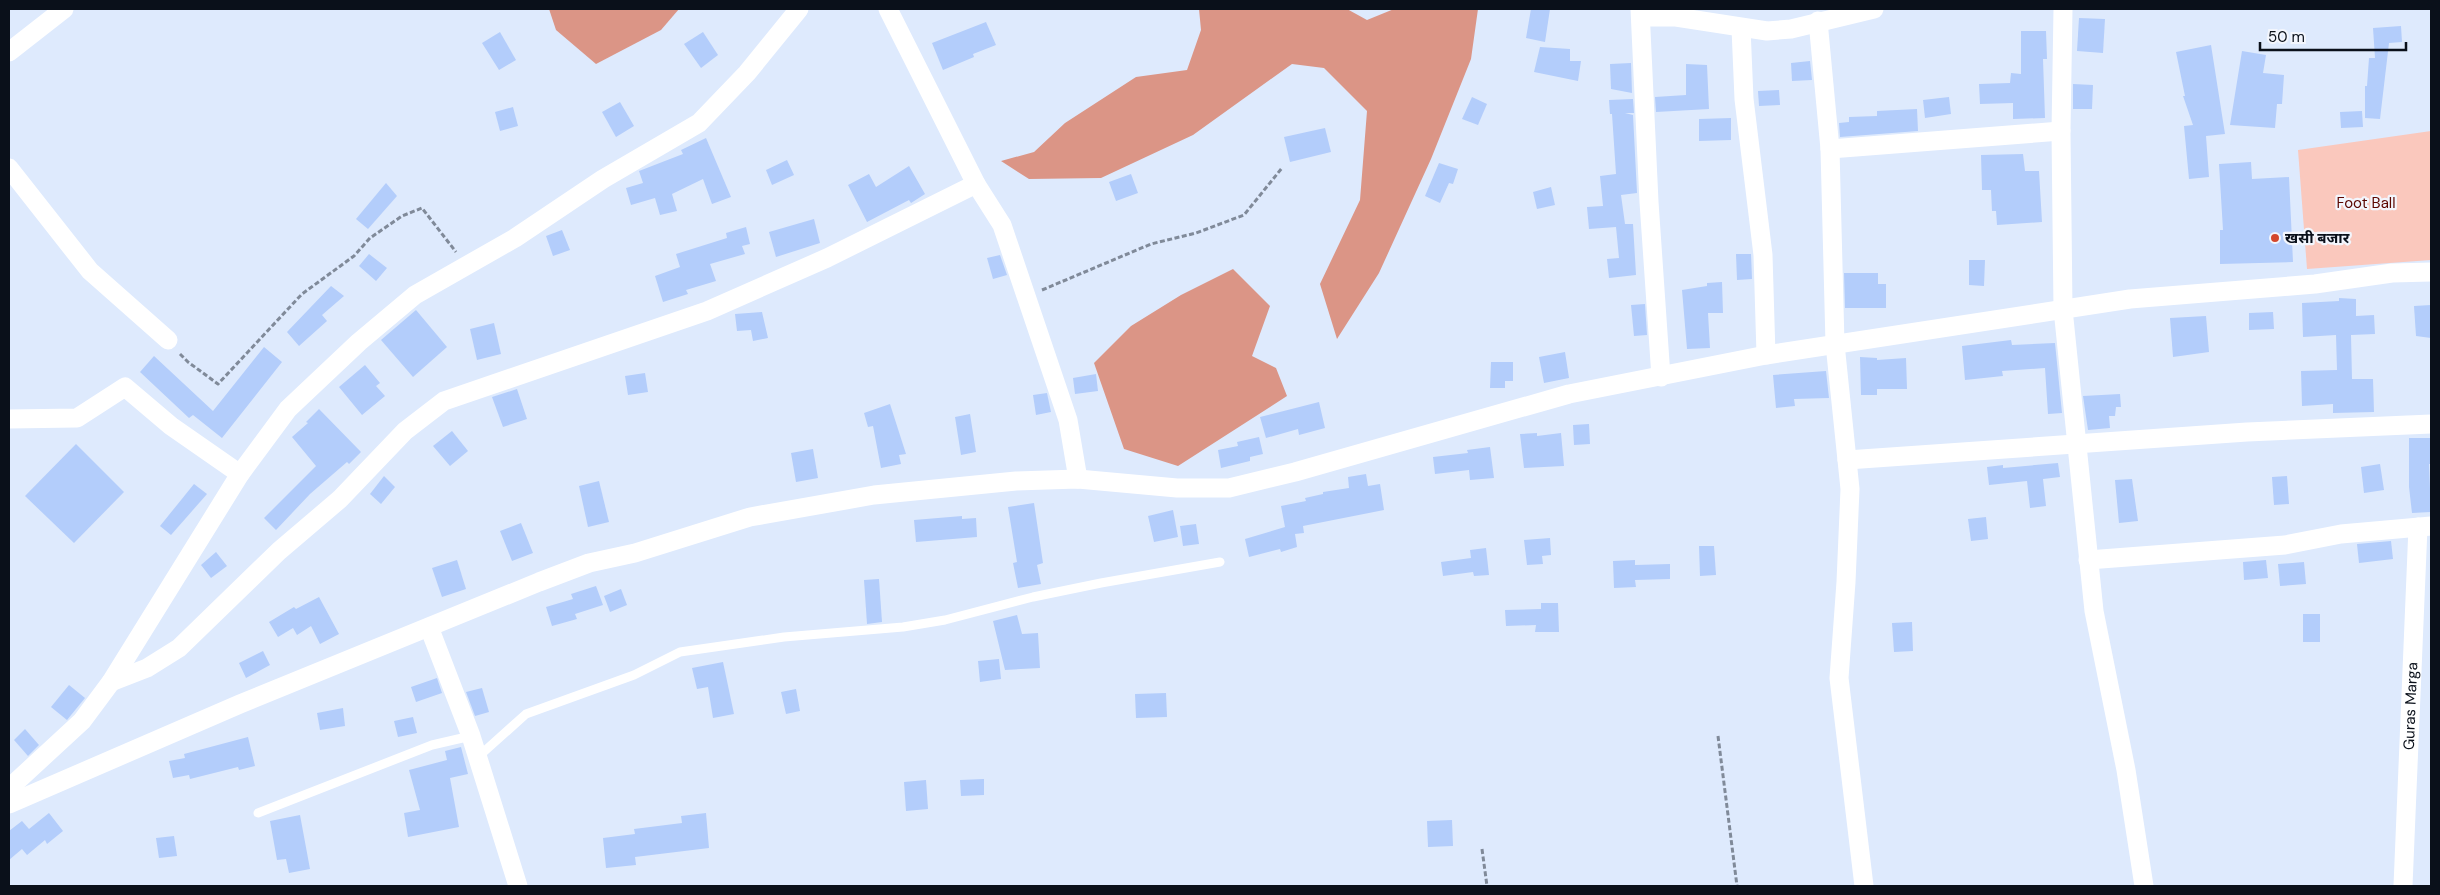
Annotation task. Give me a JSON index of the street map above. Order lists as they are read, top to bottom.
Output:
{
  "streets": {
    "street": ["Guras Marga"]
  },
  "parks": ["Foot Ball"],
  "places": ["खसी बजार"],
  "scale_bar": "50 m"
}
